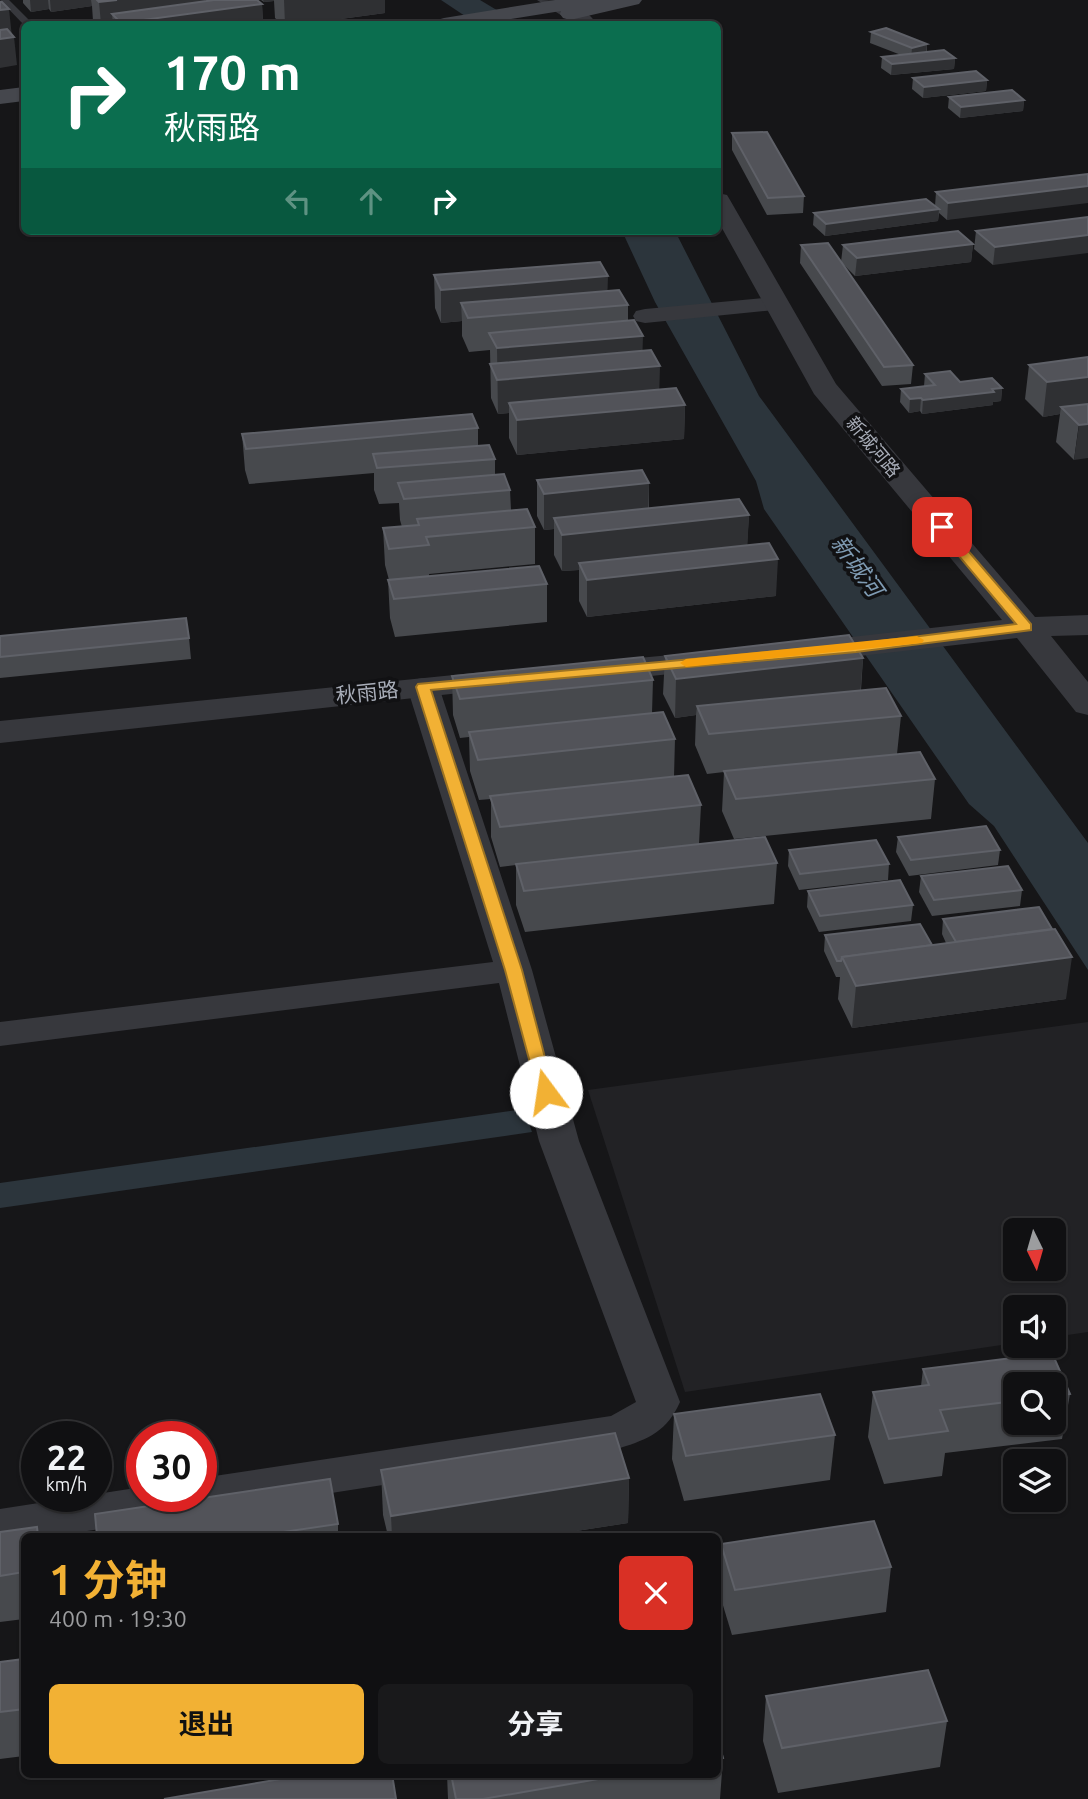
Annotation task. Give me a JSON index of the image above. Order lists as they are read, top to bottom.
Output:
{
  "streets": {
    "street": ["新城河路", "秋雨路"]
  },
  "crossings": [
    ["新城河路", "秋雨路"]
  ],
  "water": ["新城河"],
  "north": "bottom",
  "page": {
    "turn": ["170 m", "秋雨路"],
    "speed": "22 km/h",
    "limit": "30",
    "heading": ["1 分钟", "400 m · 19:30"],
    "buttons": ["退出", "分享"]
  }
}
